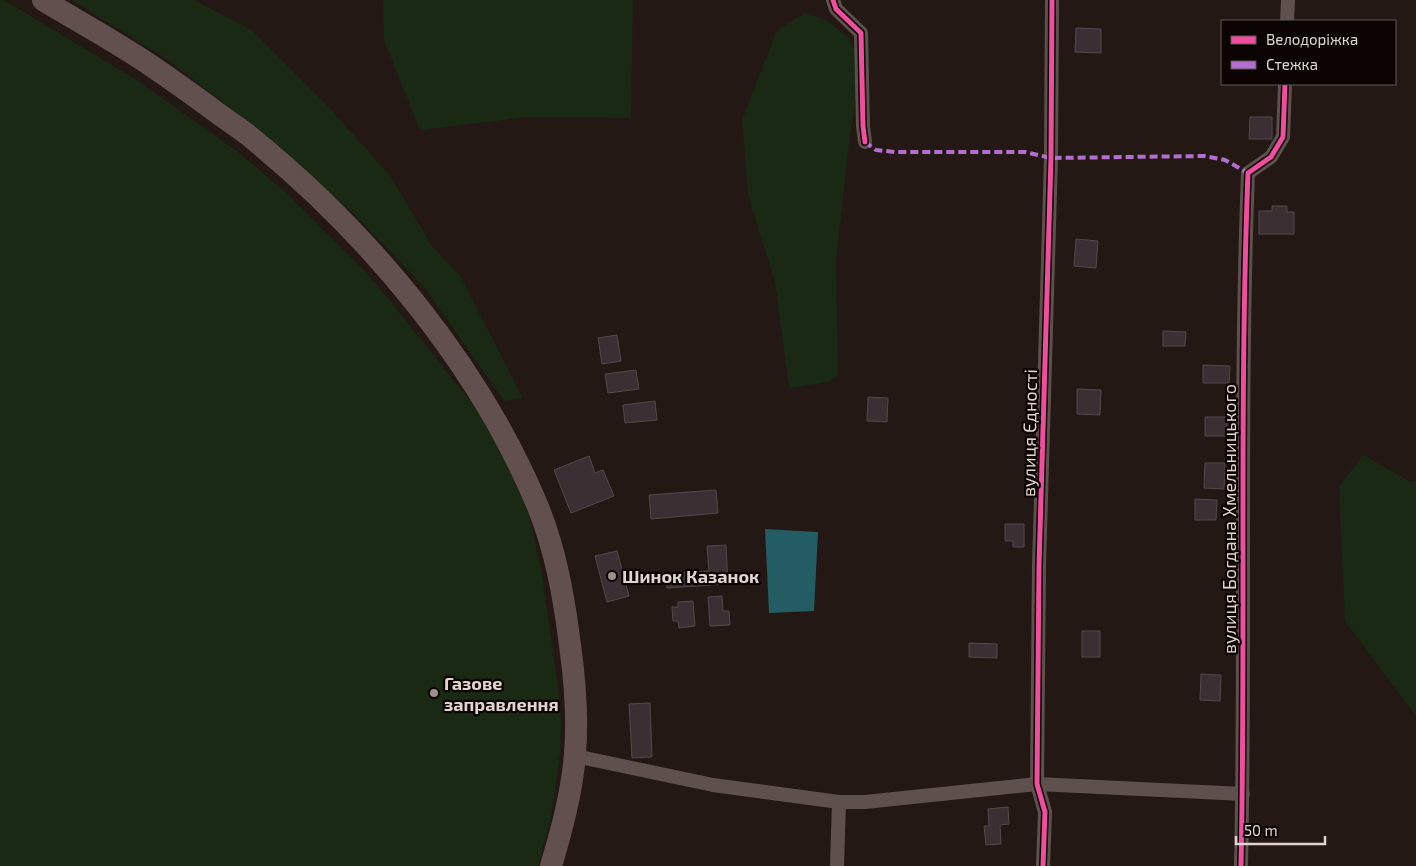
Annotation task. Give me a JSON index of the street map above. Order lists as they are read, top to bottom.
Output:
{
  "streets": {
    "street": ["вулиця Єдності", "вулиця Богдана Хмельницького"]
  },
  "places": ["Шинок Казанок", "Газове заправлення"],
  "legend": ["Велодоріжка", "Стежка"],
  "scale_bar": "50 m"
}
